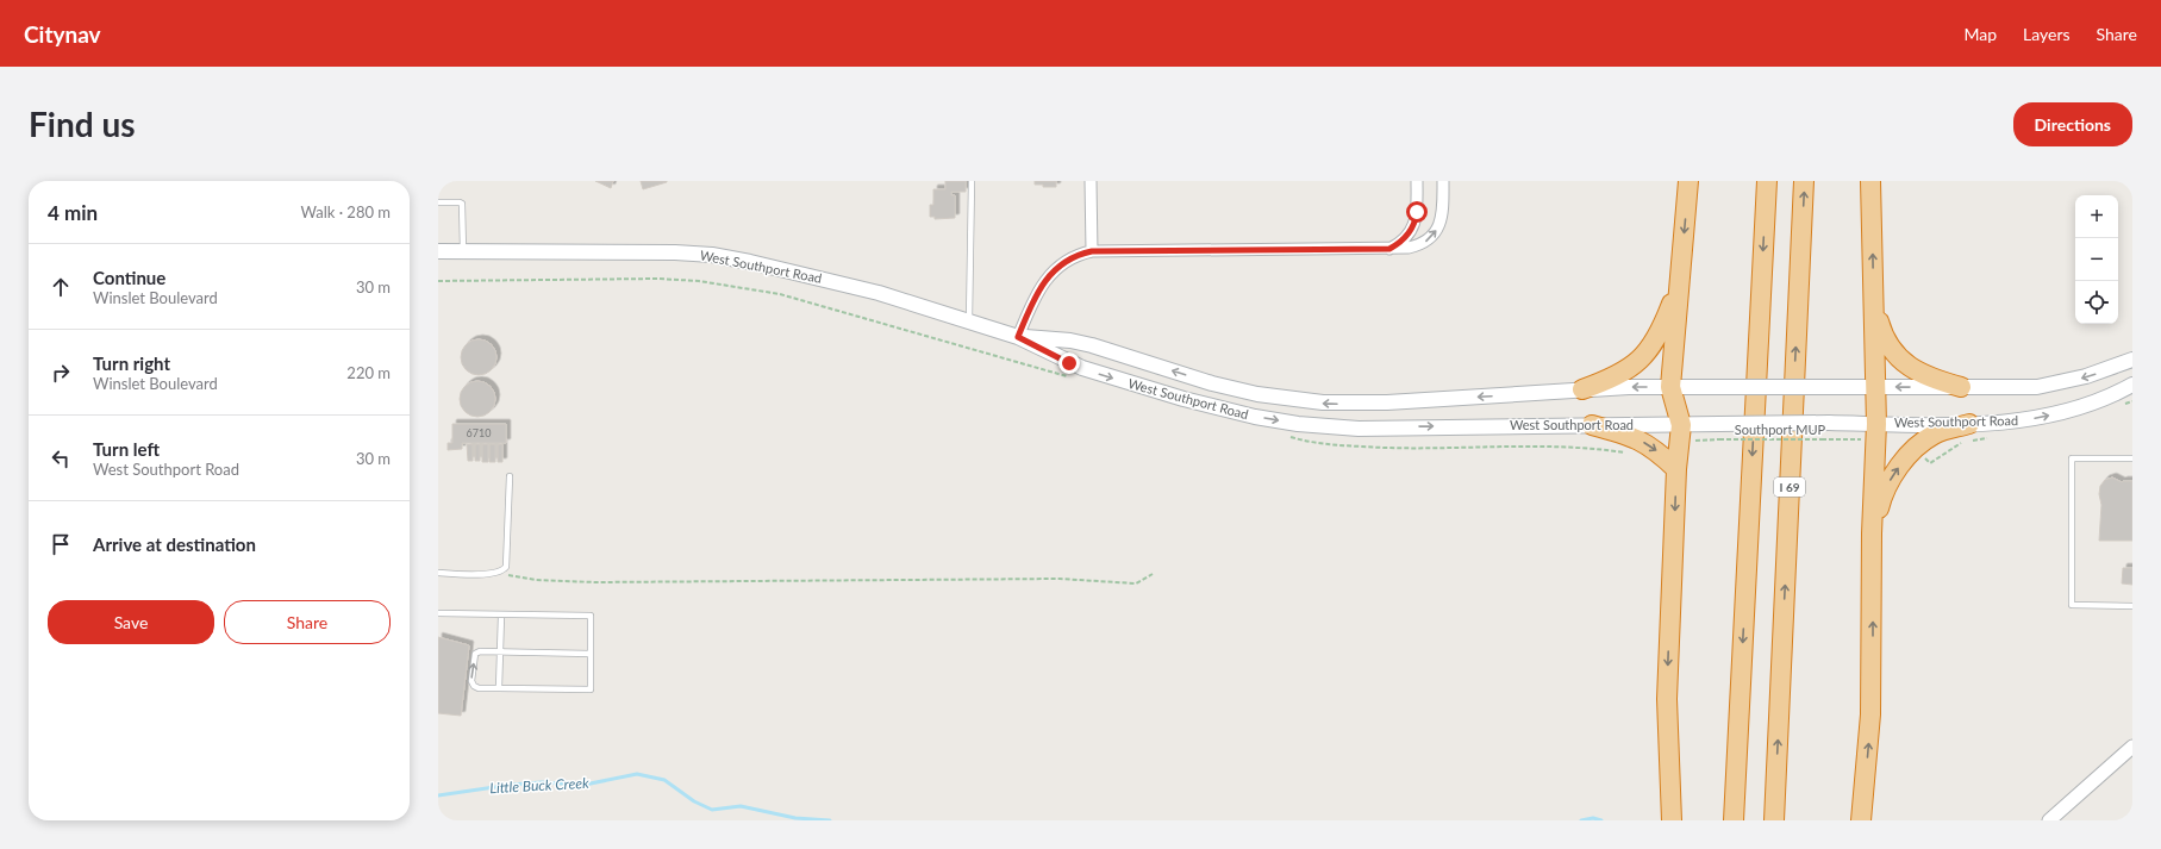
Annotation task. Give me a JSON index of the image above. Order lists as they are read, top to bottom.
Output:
{
  "streets": {
    "highway": ["I 69"],
    "main road": ["West Southport Road"],
    "path": ["Southport MUP"]
  },
  "water": ["Little Buck Creek"],
  "house_numbers": ["6710"],
  "page": {
    "header": "Citynav",
    "nav": ["Map", "Layers", "Share"],
    "buttons": [
      "Directions",
      ["Save", "Share"]
    ],
    "title": "Find us",
    "heading": ["4 min", "Walk · 280 m"],
    "map_buttons": ["+", "−"],
    "list": [
      ["Continue", "Winslet Boulevard", "30 m"],
      ["Turn right", "Winslet Boulevard", "220 m"],
      ["Turn left", "West Southport Road", "30 m"],
      "Arrive at destination"
    ]
  }
}
